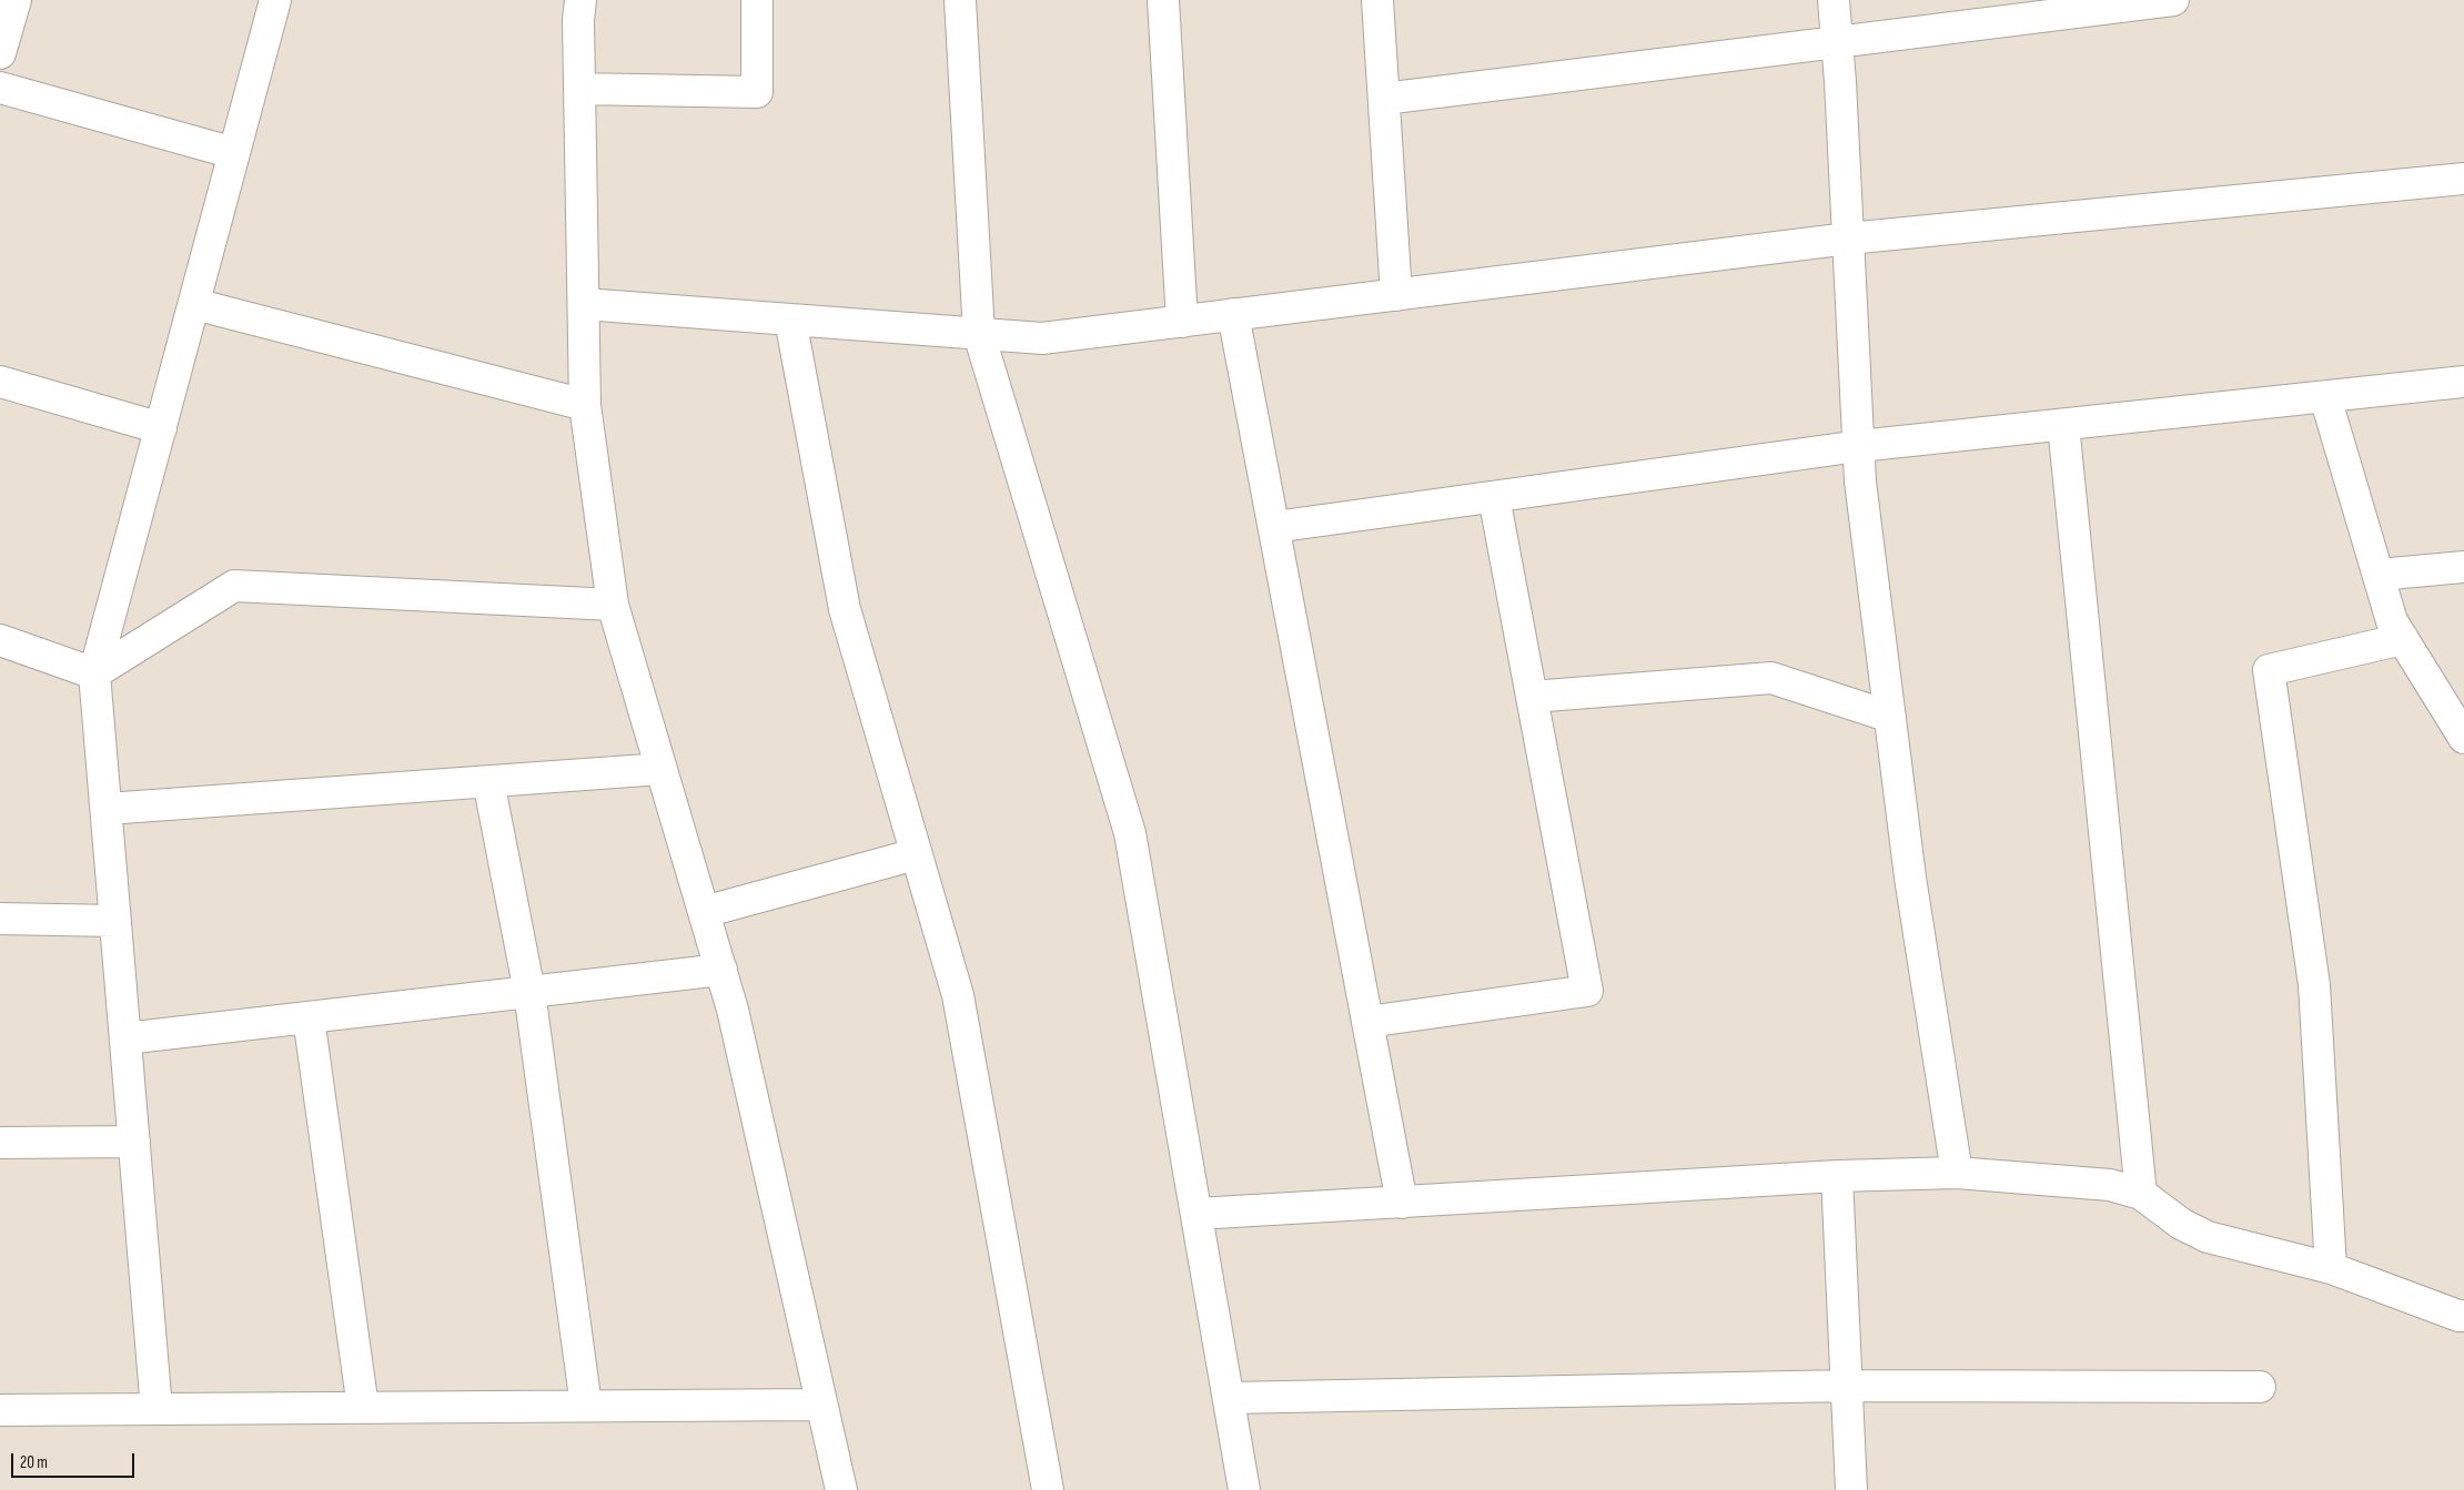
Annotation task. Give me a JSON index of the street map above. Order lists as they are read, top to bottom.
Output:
{
  "scale_bar": "20 m"
}
